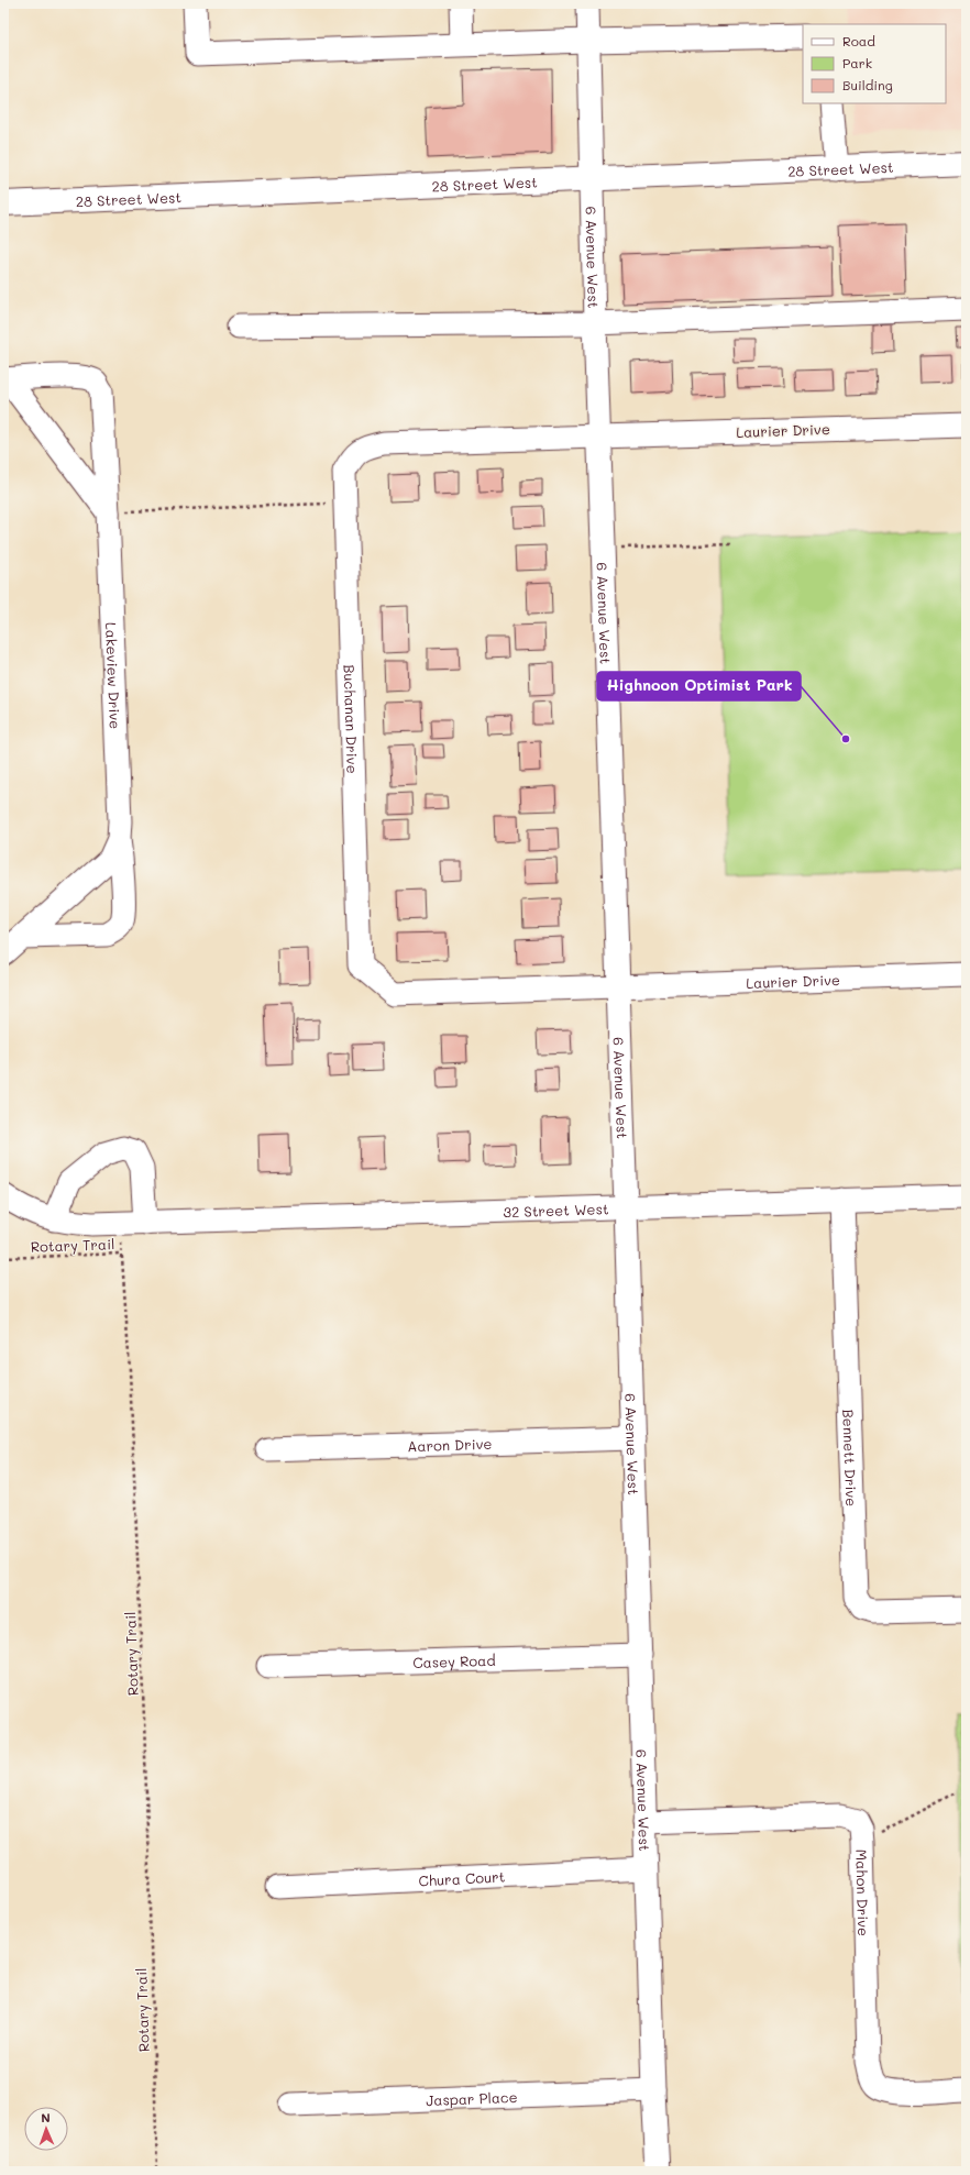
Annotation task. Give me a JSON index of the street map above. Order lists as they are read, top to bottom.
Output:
{
  "streets": {
    "main road": ["28 Street West"],
    "street": [
      "6 Avenue West",
      "Laurier Drive",
      "Lakeview Drive",
      "Buchanan Drive",
      "32 Street West",
      "Aaron Drive",
      "Bennett Drive",
      "Casey Road",
      "Chura Court",
      "Mahon Drive",
      "Jaspar Place"
    ],
    "path": ["Rotary Trail"]
  },
  "crossings": [
    ["28 Street West", "6 Avenue West"],
    ["6 Avenue West", "Laurier Drive"],
    ["6 Avenue West", "Buchanan Drive"],
    ["6 Avenue West", "32 Street West"],
    ["6 Avenue West", "Aaron Drive"],
    ["6 Avenue West", "Casey Road"],
    ["6 Avenue West", "Chura Court"],
    ["6 Avenue West", "Mahon Drive"],
    ["6 Avenue West", "Jaspar Place"],
    ["Laurier Drive", "Buchanan Drive"],
    ["32 Street West", "Bennett Drive"]
  ],
  "places": ["Highnoon Optimist Park"],
  "legend": ["Road", "Park", "Building"],
  "north": "top"
}
